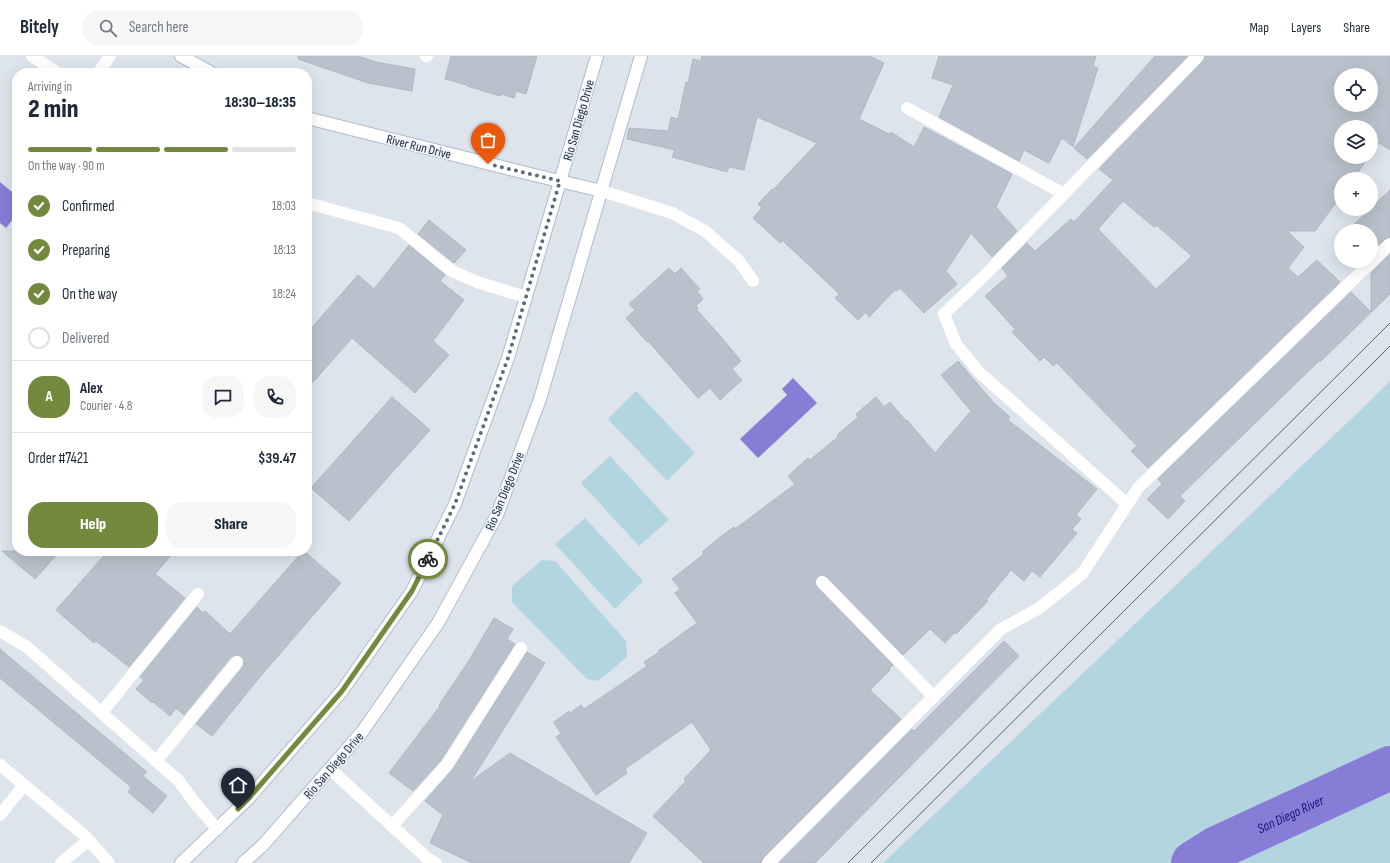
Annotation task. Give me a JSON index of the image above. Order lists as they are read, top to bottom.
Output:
{
  "streets": {
    "main road": ["Rio San Diego Drive", "River Run Drive"]
  },
  "crossings": [
    ["Rio San Diego Drive", "River Run Drive"]
  ],
  "water": ["San Diego River"],
  "page": {
    "header": "Bitely",
    "search": "Search here",
    "nav": ["Map", "Layers", "Share"],
    "map_buttons": ["+", "−"],
    "heading": ["2 min", "Arriving in", "18:30–18:35"],
    "panel": [
      "Alex",
      "Courier · 4.8",
      "Order #7421",
      "$39.47"
    ],
    "bar": "On the way · 90 m",
    "list": [
      ["Confirmed", "18:03"],
      ["Preparing", "18:13"],
      ["On the way", "18:24"],
      "Delivered"
    ],
    "round": "A",
    "buttons": ["Help", "Share"]
  }
}
